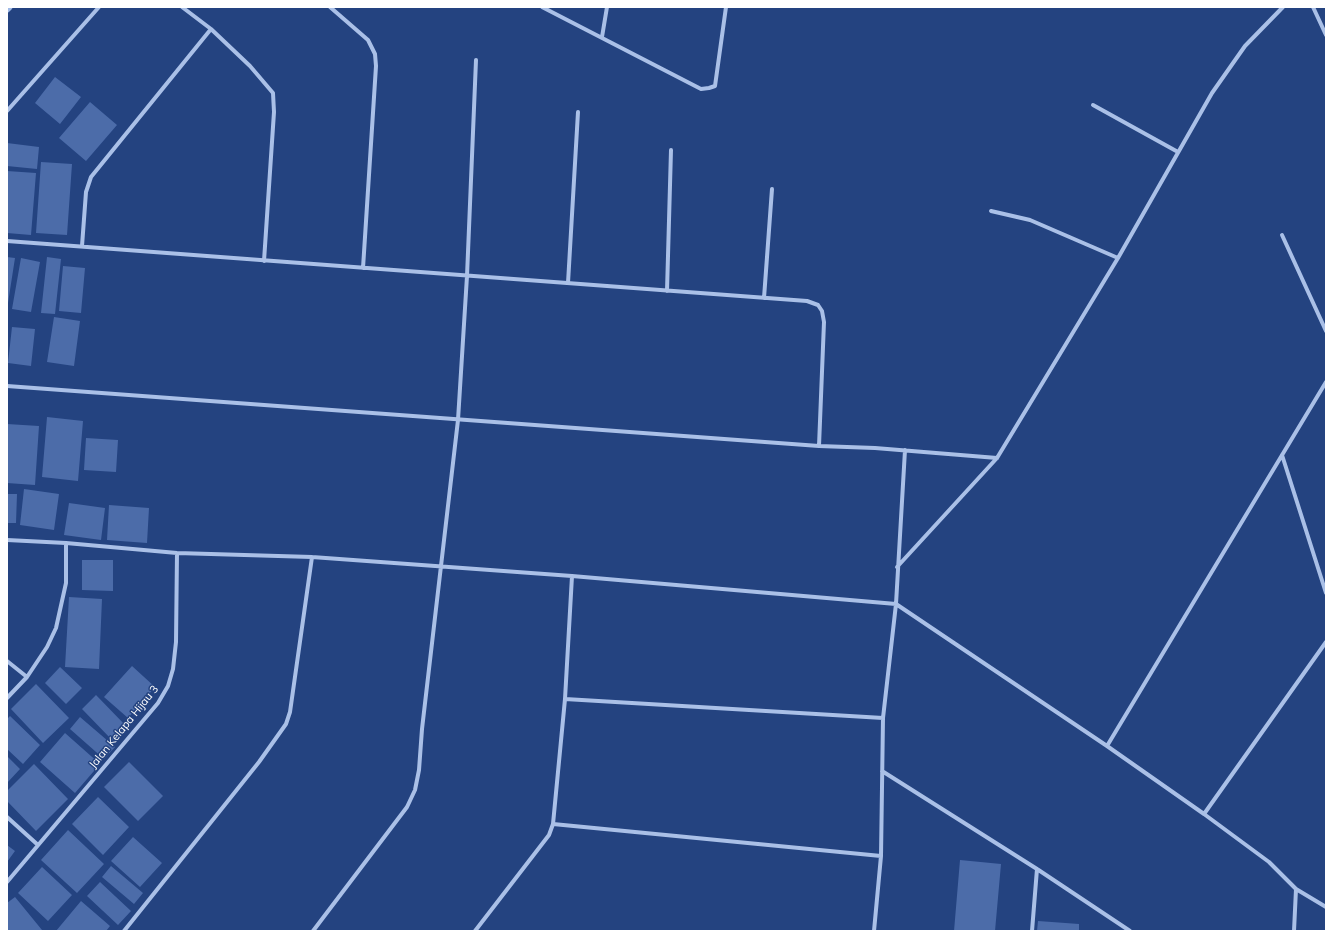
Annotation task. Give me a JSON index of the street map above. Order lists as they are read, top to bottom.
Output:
{
  "streets": {
    "street": ["Jalan Kelapa Hijau 3"]
  }
}
